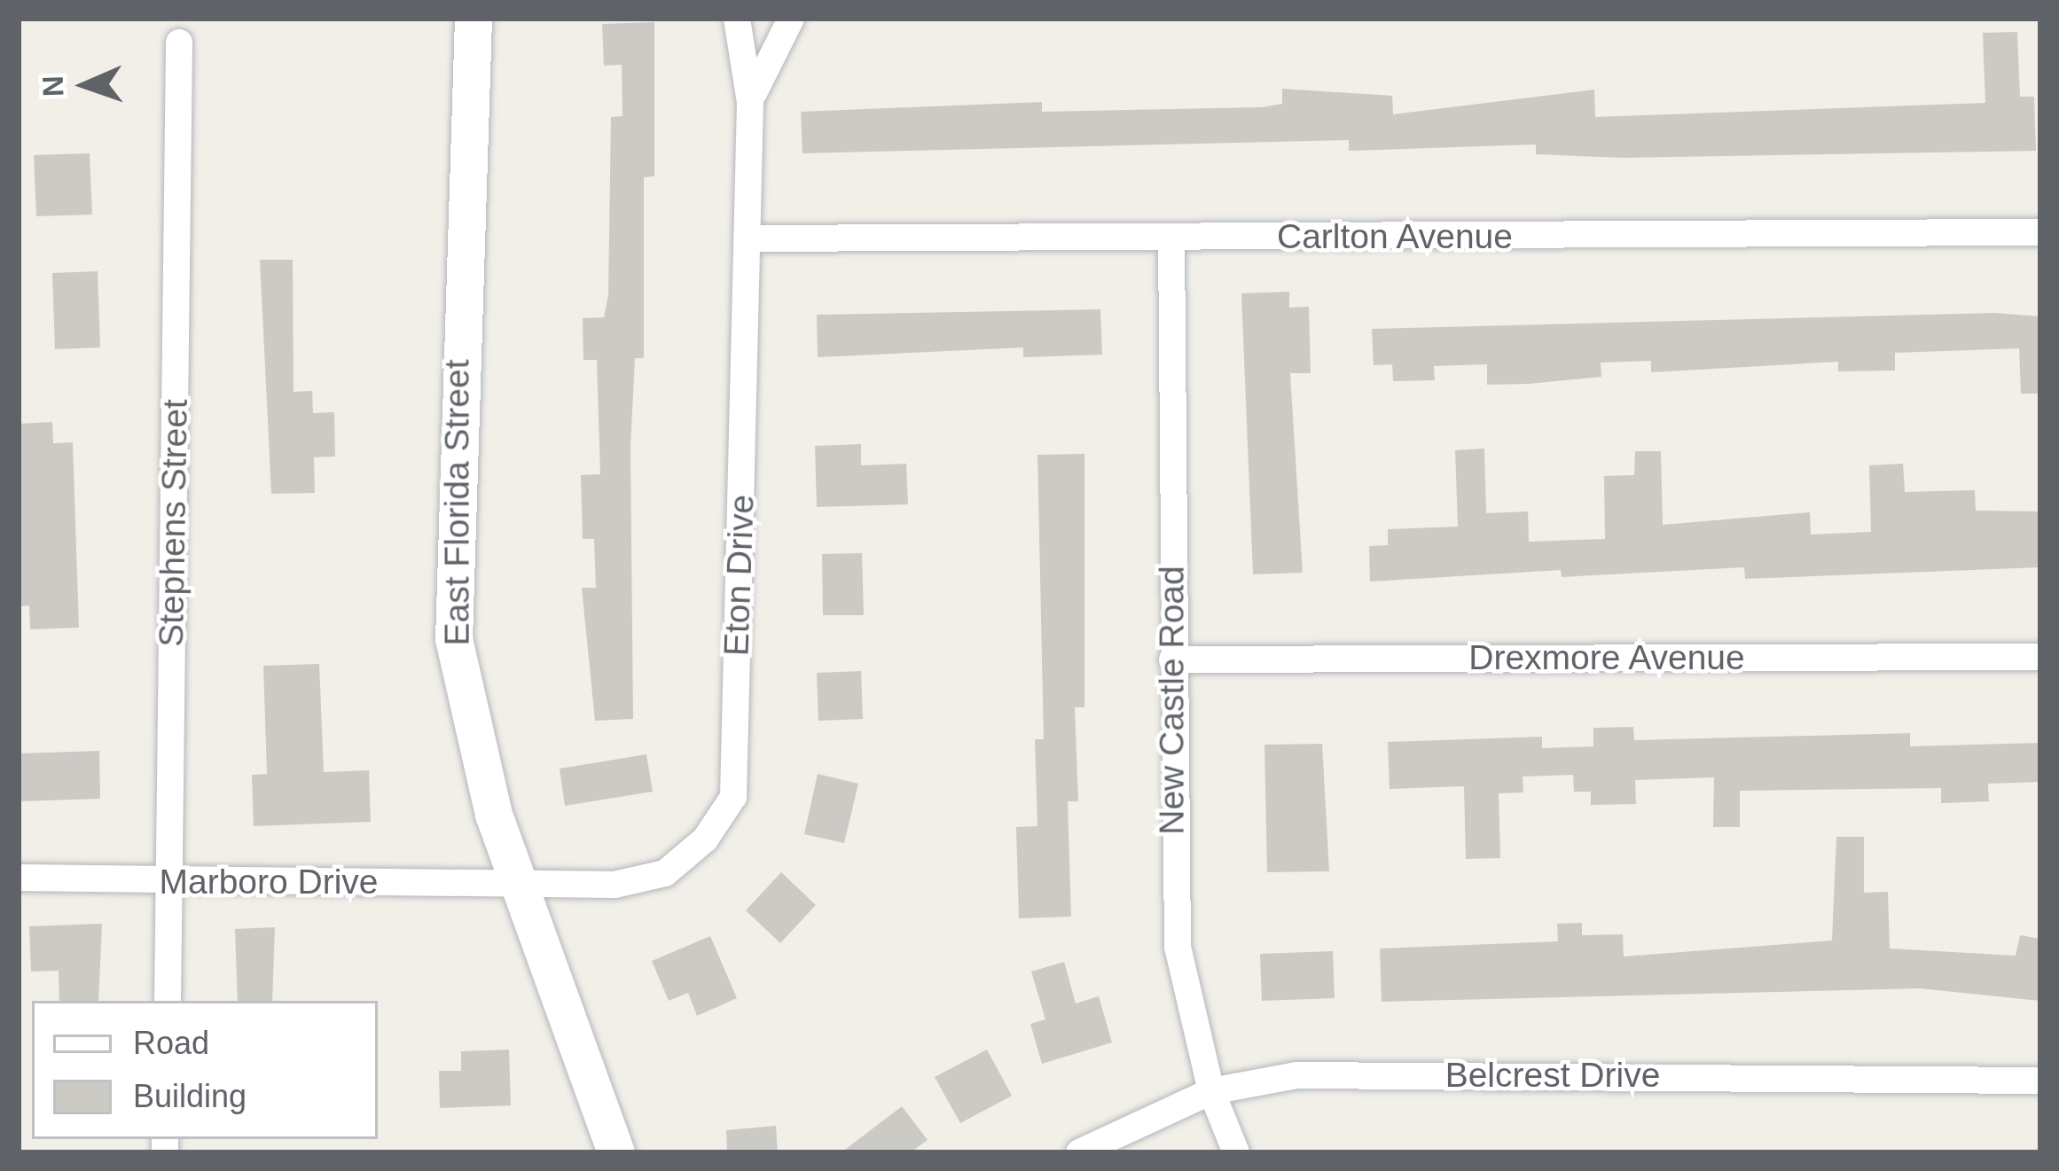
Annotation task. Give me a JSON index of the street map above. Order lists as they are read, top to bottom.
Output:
{
  "streets": {
    "main road": ["East Florida Street"],
    "street": [
      "Carlton Avenue",
      "Stephens Street",
      "Eton Drive",
      "Drexmore Avenue",
      "New Castle Road",
      "Marboro Drive",
      "Belcrest Drive"
    ]
  },
  "crossings": [
    ["Carlton Avenue", "Eton Drive"],
    ["Carlton Avenue", "New Castle Road"],
    ["East Florida Street", "Eton Drive"],
    ["East Florida Street", "Marboro Drive"],
    ["Stephens Street", "Marboro Drive"],
    ["Eton Drive", "Marboro Drive"],
    ["Drexmore Avenue", "New Castle Road"],
    ["New Castle Road", "Belcrest Drive"]
  ],
  "legend": ["Road", "Building"],
  "north": "left"
}
